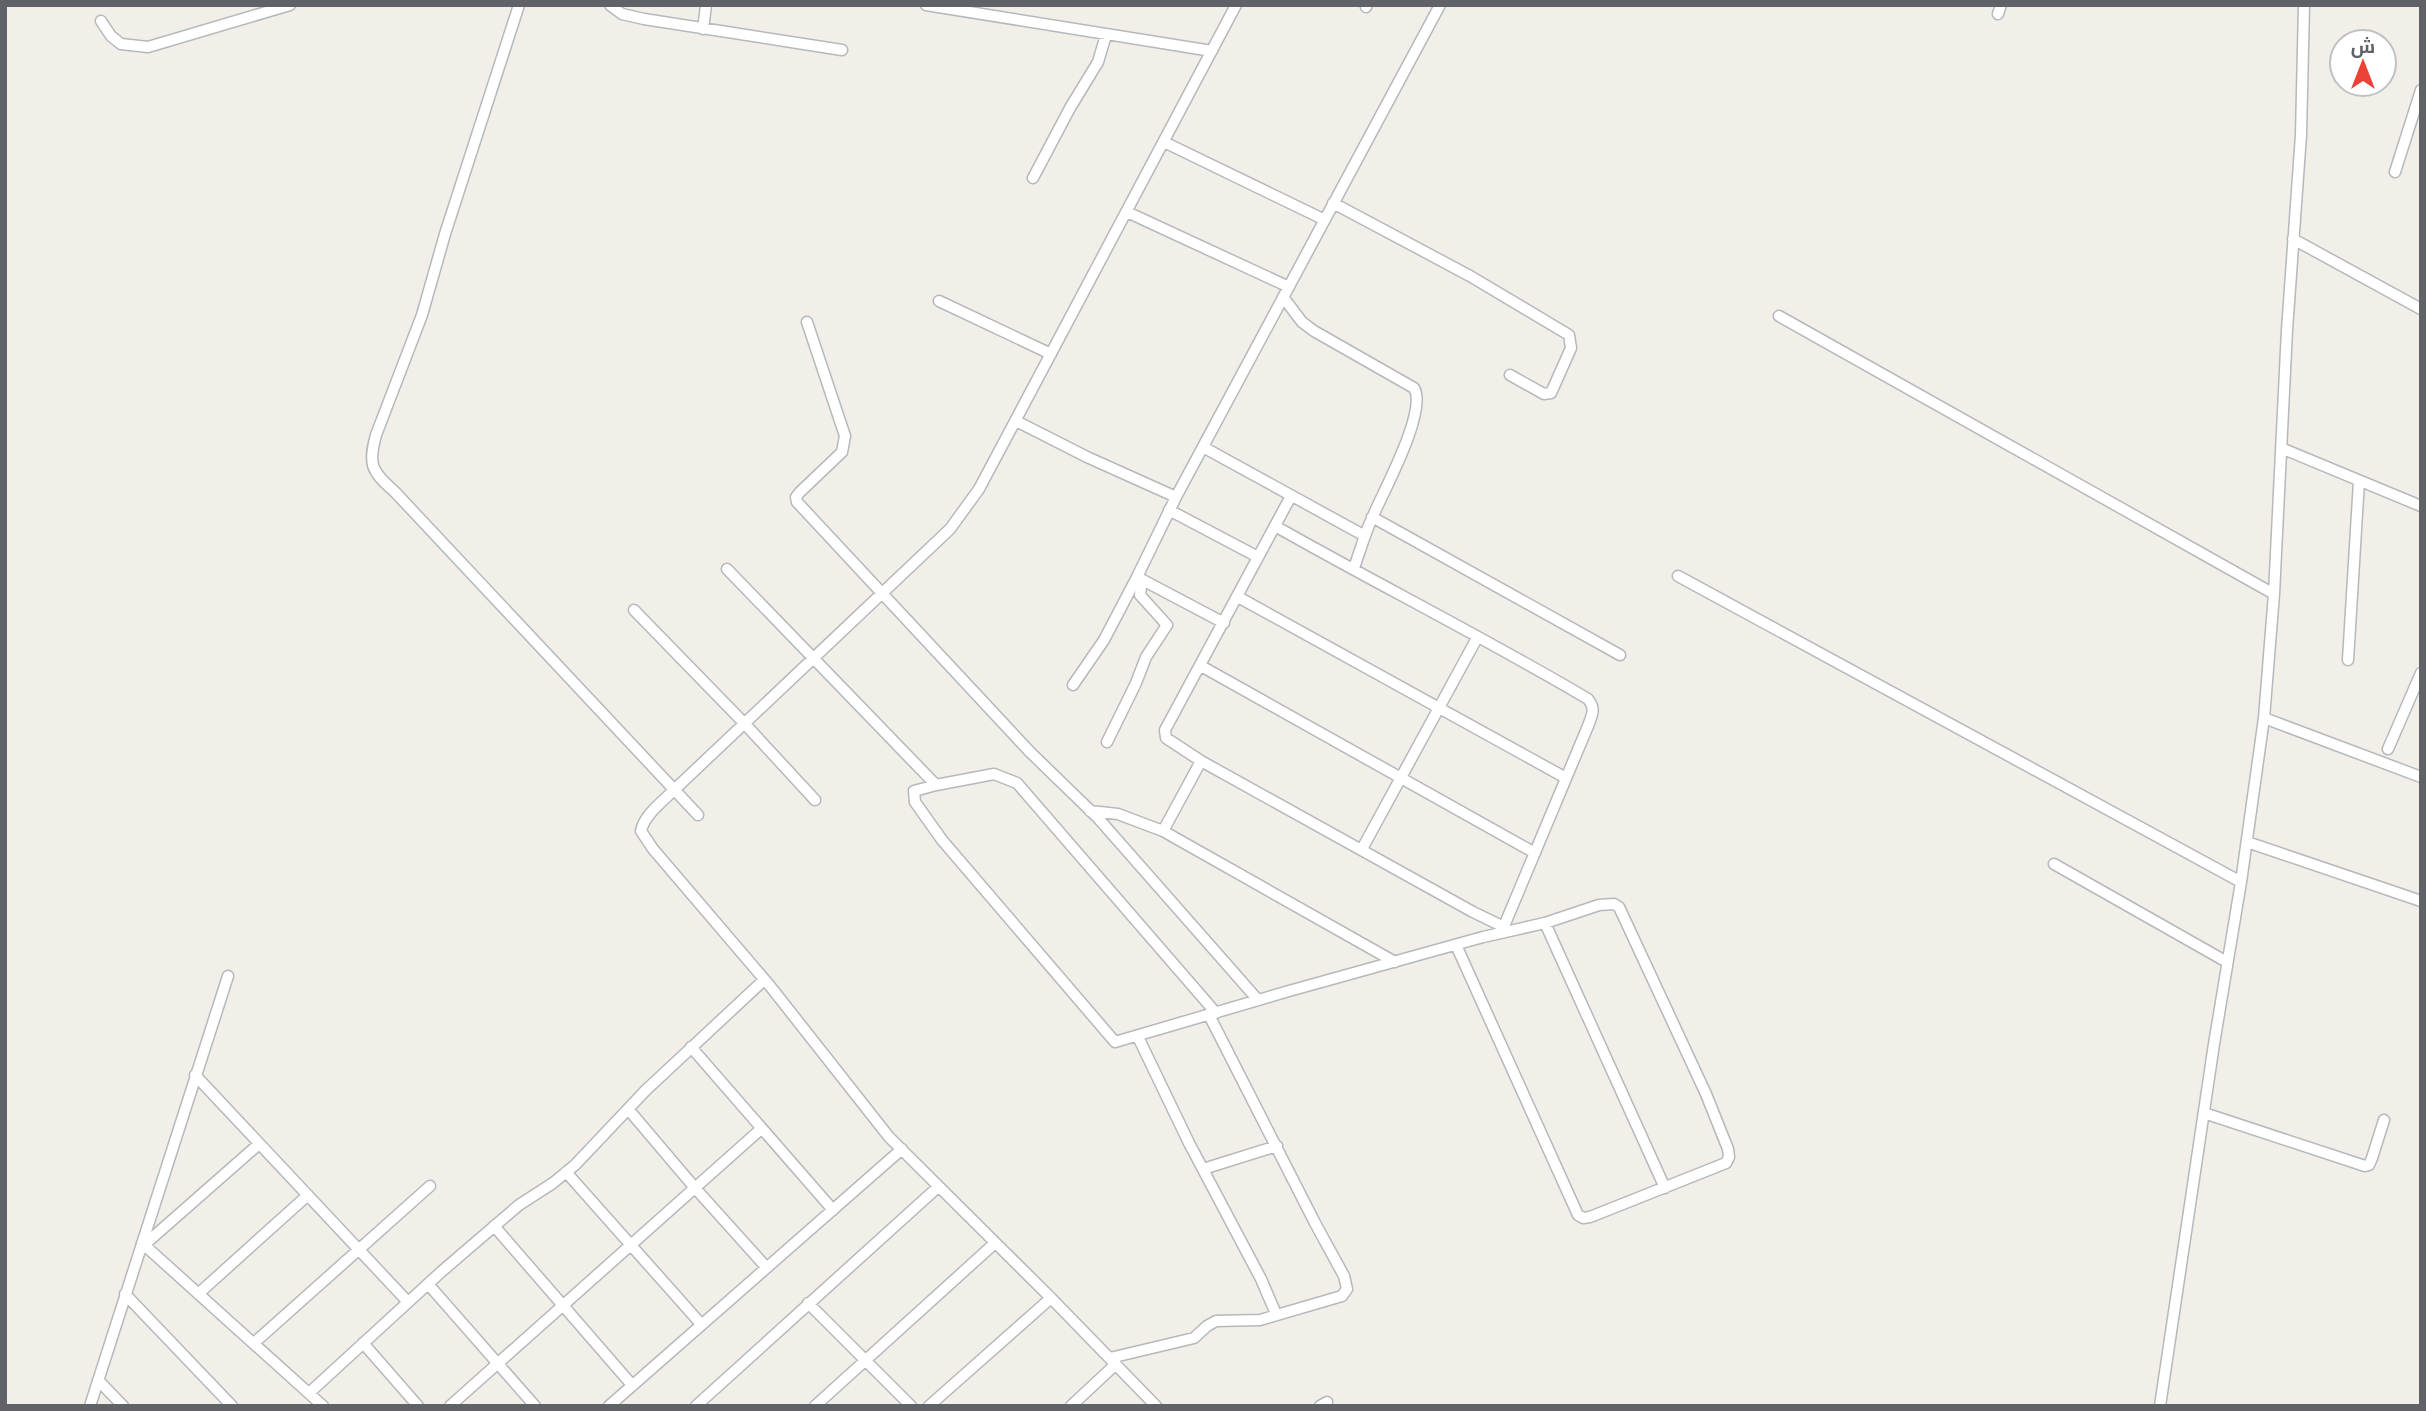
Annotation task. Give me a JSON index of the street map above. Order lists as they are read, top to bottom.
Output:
{
  "north": "top"
}
